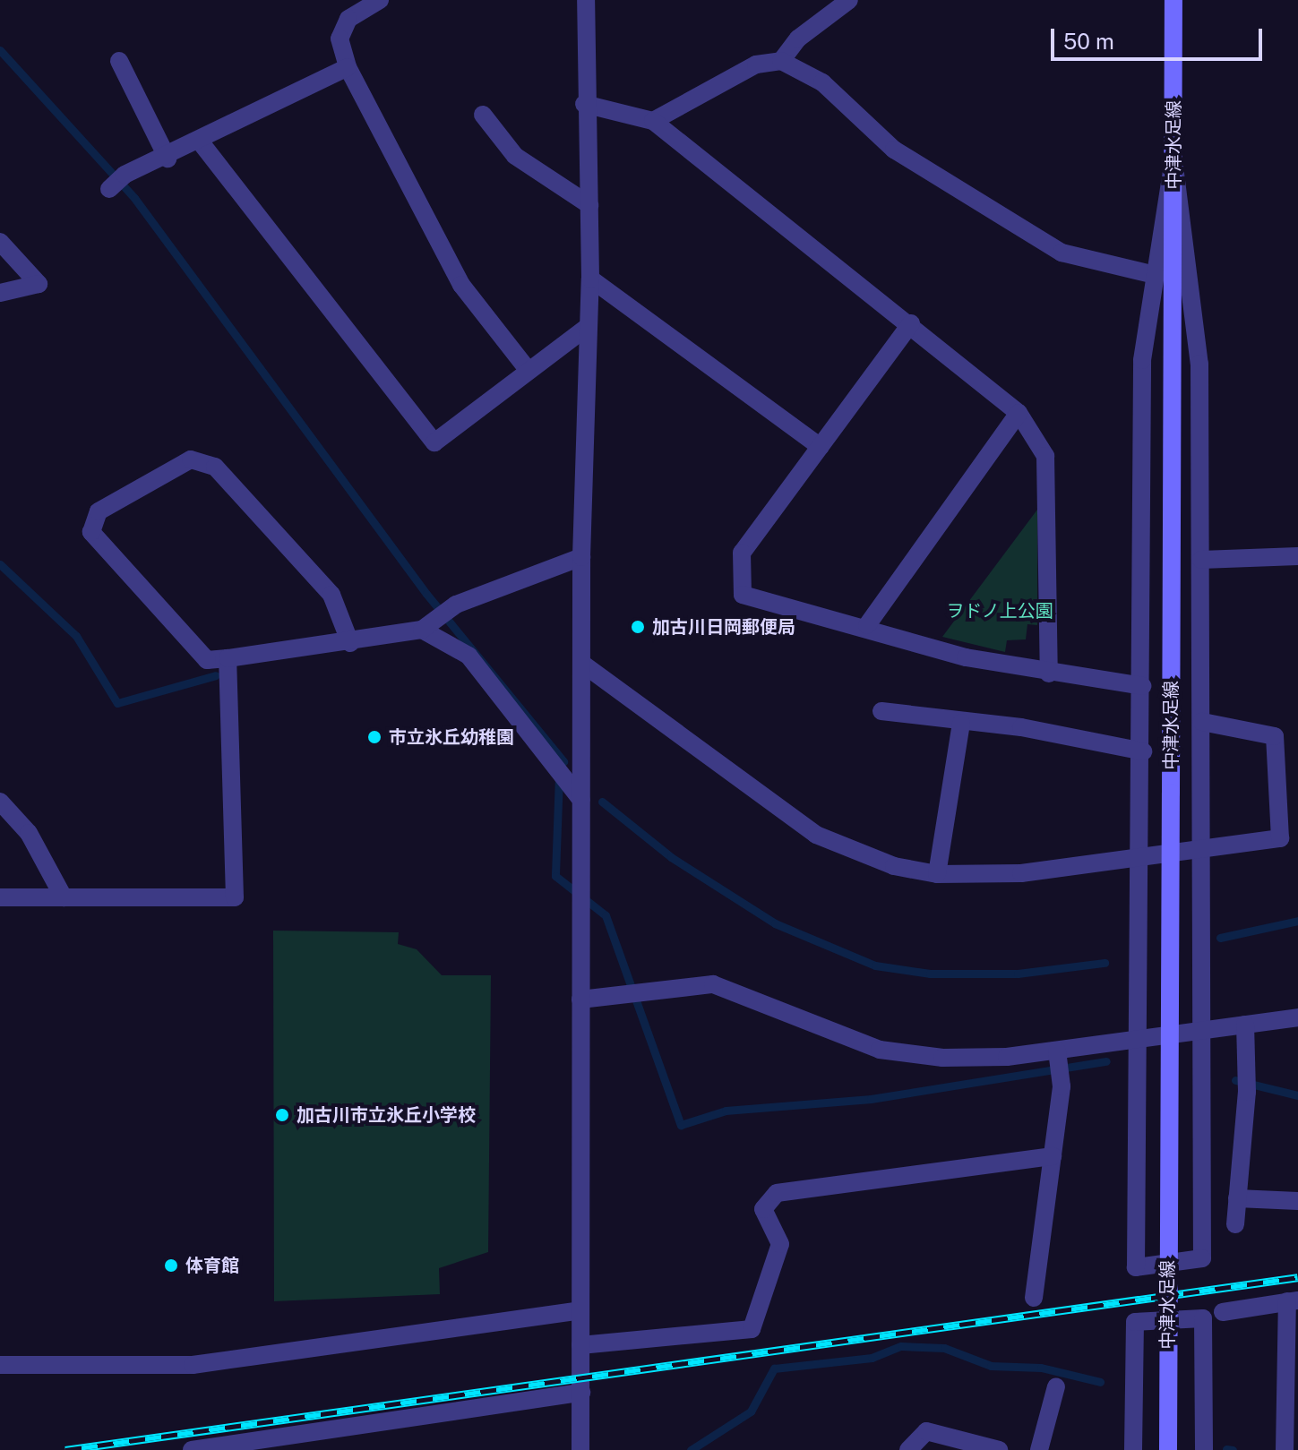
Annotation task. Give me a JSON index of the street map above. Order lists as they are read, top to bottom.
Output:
{
  "streets": {
    "street": ["中津水足線"]
  },
  "parks": ["ヲドノ上公園"],
  "places": [
    "加古川日岡郵便局",
    "市立氷丘幼稚園",
    "加古川市立氷丘小学校",
    "体育館"
  ],
  "scale_bar": "50 m"
}
